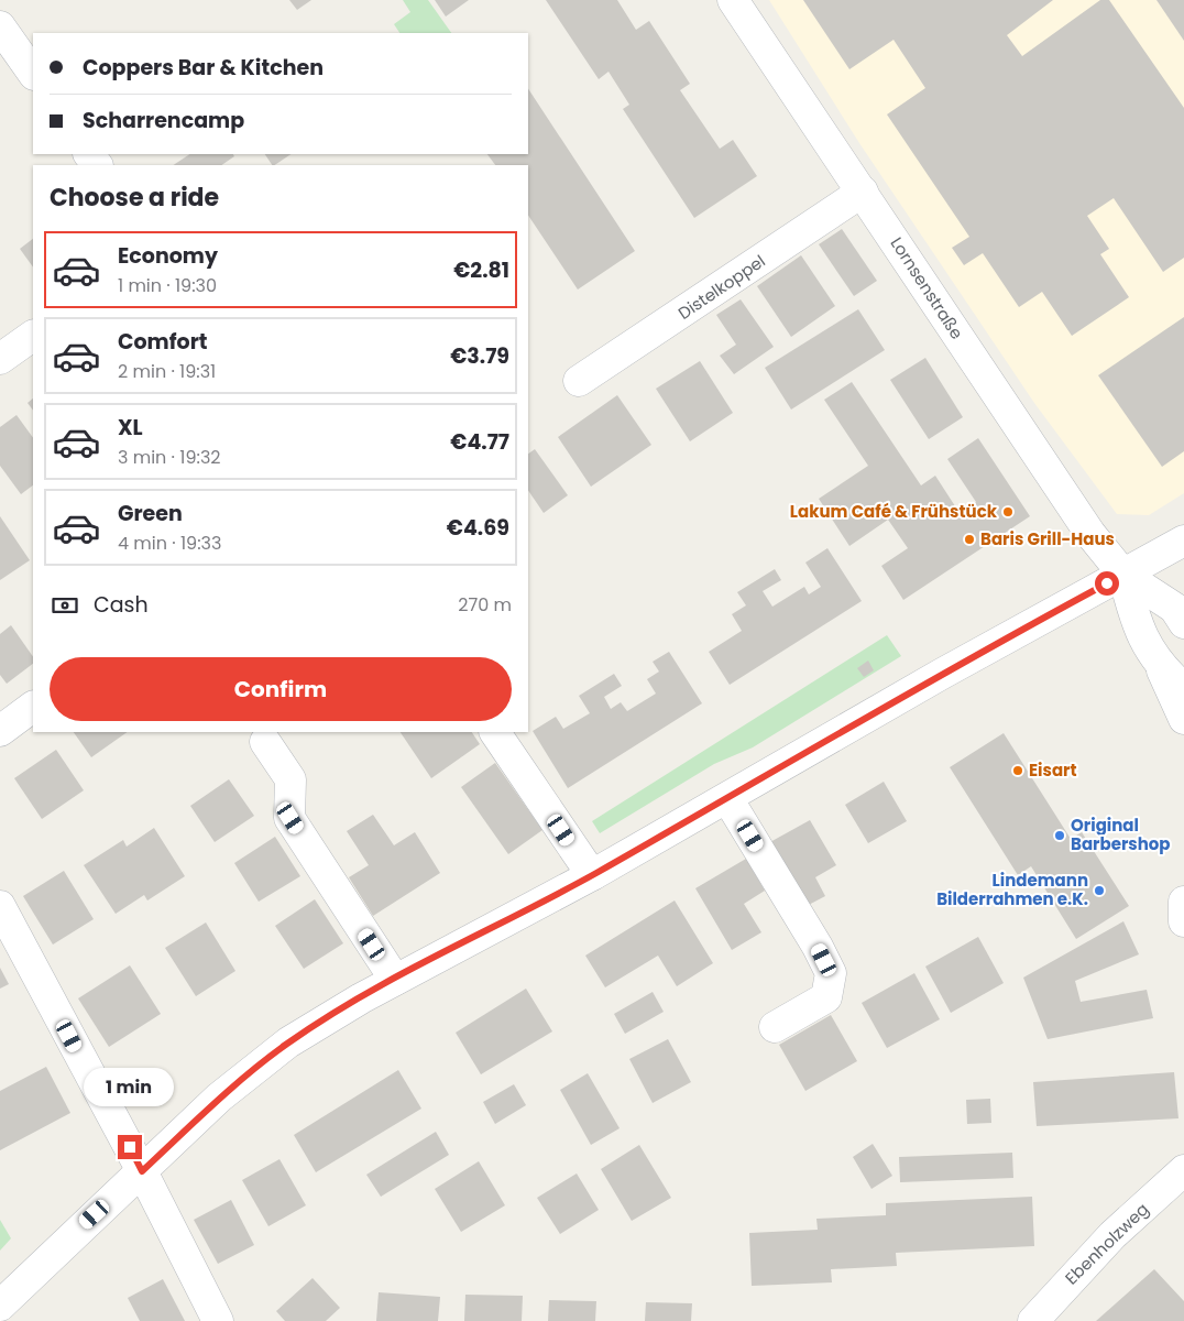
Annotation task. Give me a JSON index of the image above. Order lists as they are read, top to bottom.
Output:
{
  "streets": {
    "street": ["Distelkoppel", "Lornsenstraße", "Ebenholzweg"]
  },
  "crossings": [
    ["Distelkoppel", "Lornsenstraße"]
  ],
  "places": [
    "Lakum Café & Frühstück",
    "Baris Grill-Haus",
    "Eisart",
    "Original Barbershop",
    "Lindemann Bilderrahmen e.K."
  ],
  "page": {
    "banner": ["Coppers Bar & Kitchen", "Scharrencamp"],
    "heading": "Choose a ride",
    "list": [
      {
        "name": "Economy",
        "note": "1 min · 19:30",
        "value": "€2.81"
      },
      {
        "name": "Comfort",
        "note": "2 min · 19:31",
        "value": "€3.79"
      },
      {
        "name": "XL",
        "note": "3 min · 19:32",
        "value": "€4.77"
      },
      {
        "name": "Green",
        "note": "4 min · 19:33",
        "value": "€4.69"
      }
    ],
    "pay": ["Cash", "270 m"],
    "buttons": "Confirm",
    "bubble": "1 min"
  }
}
